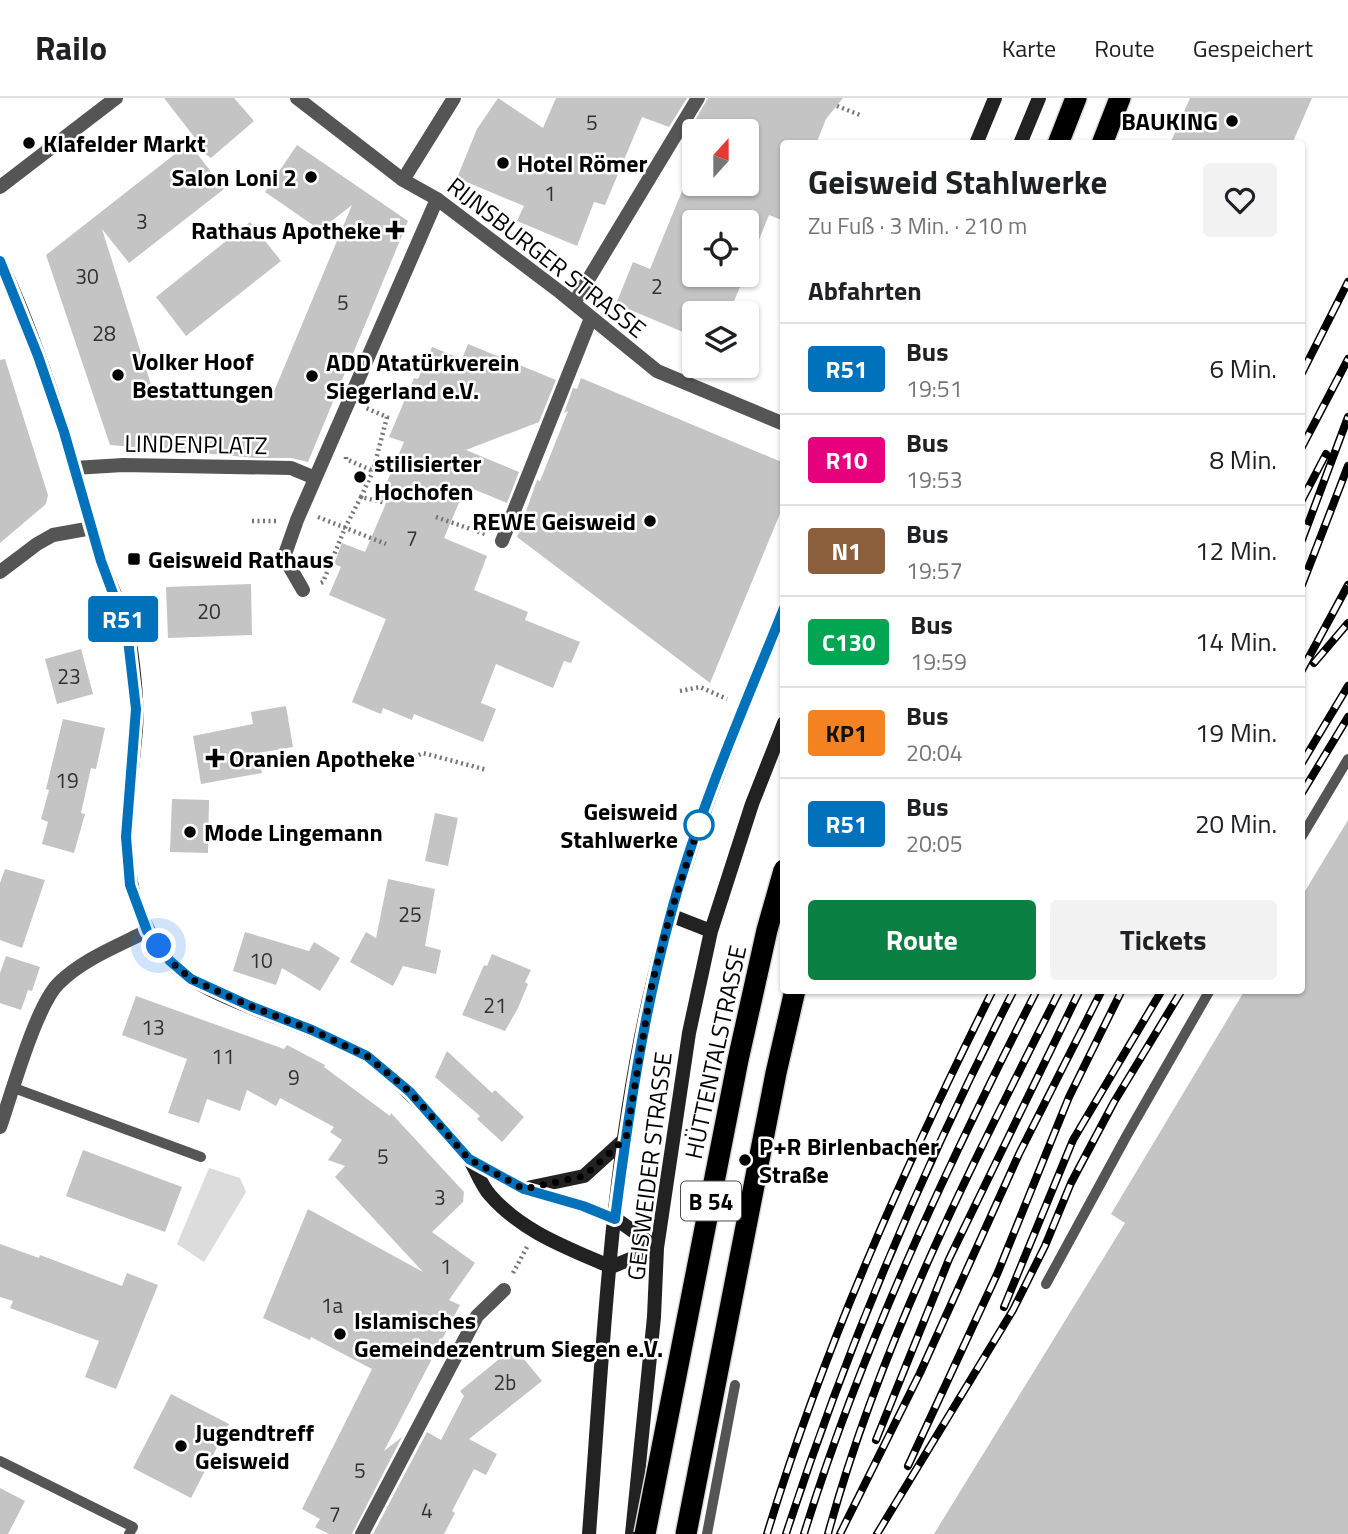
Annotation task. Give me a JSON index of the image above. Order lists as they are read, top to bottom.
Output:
{
  "streets": {
    "highway": ["HÜTTENTALSTRASSE", "B 54"],
    "main road": ["GEISWEIDER STRASSE"],
    "street": ["RIJNSBURGER STRASSE", "LINDENPLATZ"]
  },
  "places": {
    "other": [
      "BAUKING",
      "Klafelder Markt",
      "Hotel Römer",
      "Salon Loni 2",
      "Volker Hoof Bestattungen",
      "ADD Atatürkverein Siegerland e.V.",
      "stilisierter Hochofen",
      "REWE Geisweid",
      "Geisweid Stahlwerke",
      "Mode Lingemann",
      "P+R Birlenbacher Straße",
      "Islamisches Gemeindezentrum Siegen e.V.",
      "Jugendtreff Geisweid"
    ],
    "health": ["Rathaus Apotheke", "Oranien Apotheke"],
    "transit": ["Geisweid Rathaus"]
  },
  "lines": ["bus line R51"],
  "house_numbers": [
    "5",
    "1",
    "3",
    "30",
    "2",
    "5",
    "28",
    "7",
    "20",
    "23",
    "19",
    "25",
    "10",
    "21",
    "13",
    "11",
    "9",
    "5",
    "3",
    "1",
    "1a",
    "2b",
    "5",
    "4",
    "7"
  ],
  "north": "top",
  "page": {
    "header": "Railo",
    "nav": ["Karte", "Route", "Gespeichert"],
    "on_map": "R51",
    "heading": [
      ["Geisweid Stahlwerke", "Zu Fuß · 3 Min. · 210 m"],
      "Abfahrten"
    ],
    "list": [
      {
        "mark": "R51",
        "name": "Bus",
        "note": "19:51",
        "value": "6 Min."
      },
      {
        "mark": "R10",
        "name": "Bus",
        "note": "19:53",
        "value": "8 Min."
      },
      {
        "mark": "N1",
        "name": "Bus",
        "note": "19:57",
        "value": "12 Min."
      },
      {
        "mark": "C130",
        "name": "Bus",
        "note": "19:59",
        "value": "14 Min."
      },
      {
        "mark": "KP1",
        "name": "Bus",
        "note": "20:04",
        "value": "19 Min."
      },
      {
        "mark": "R51",
        "name": "Bus",
        "note": "20:05",
        "value": "20 Min."
      }
    ],
    "buttons": ["Route", "Tickets"]
  }
}
